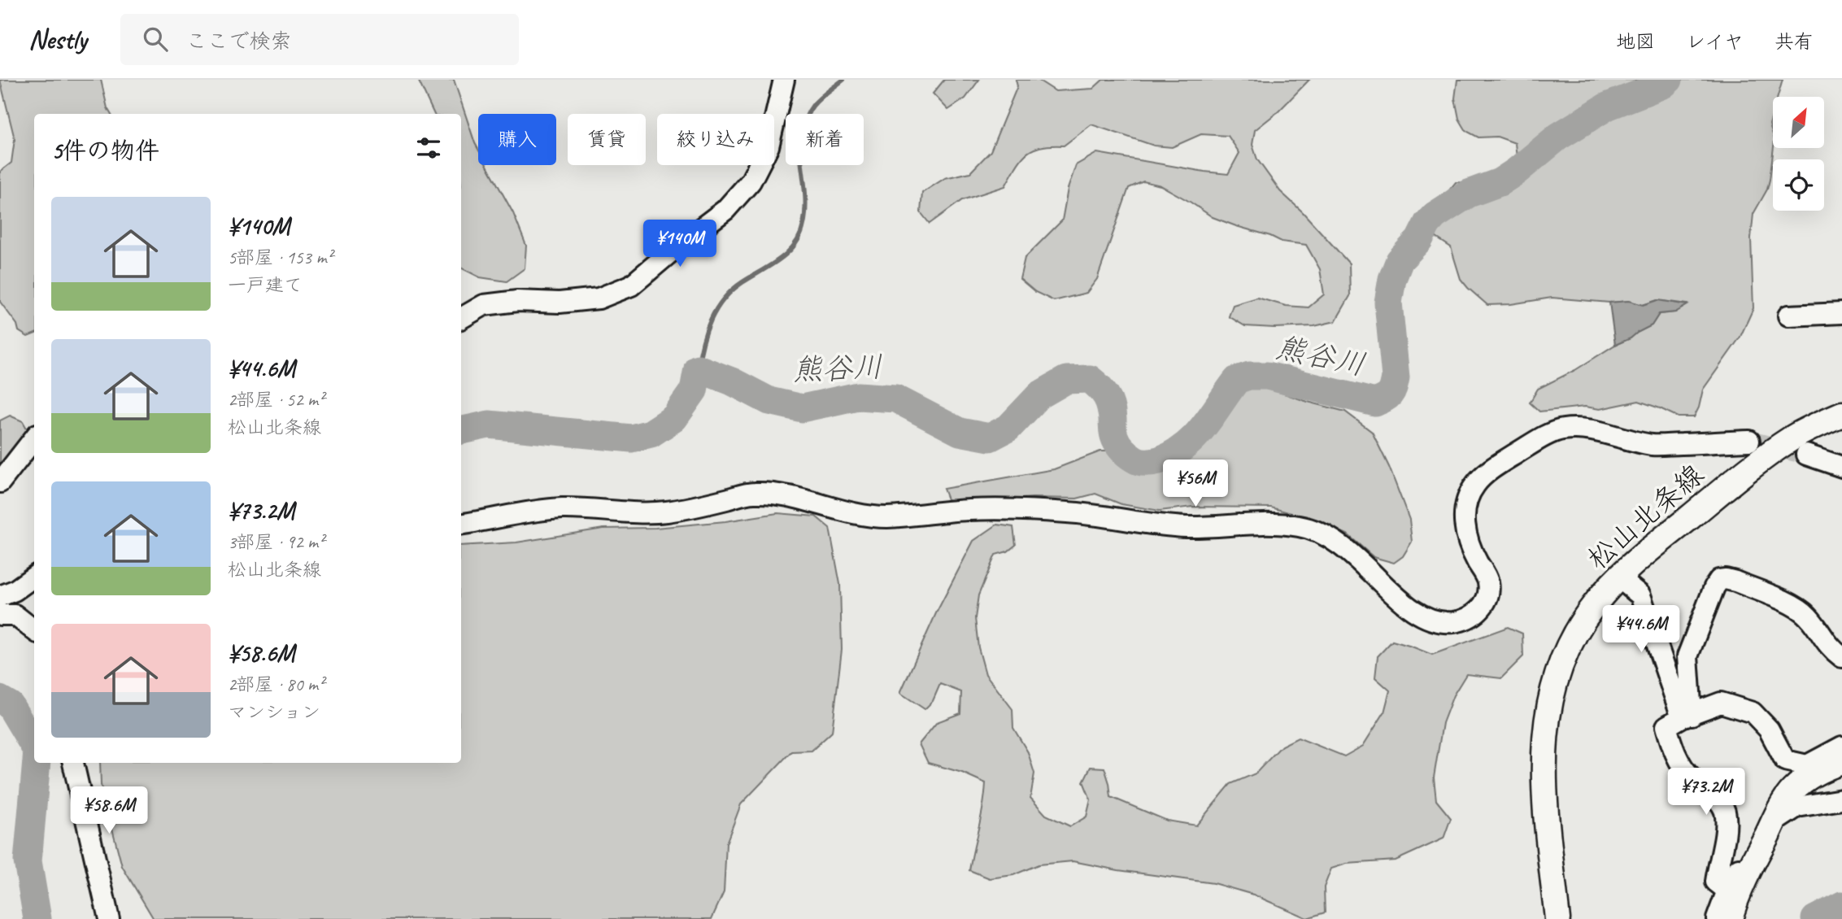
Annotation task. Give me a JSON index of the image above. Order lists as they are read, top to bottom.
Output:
{
  "streets": {
    "main road": ["松山北条線"]
  },
  "water": ["熊谷川"],
  "north": "top right",
  "page": {
    "header": "Nestly",
    "search": "ここで検索",
    "nav": ["地図", "レイヤ", "共有"],
    "chip": [
      "購入",
      "賃貸",
      "絞り込み",
      "新着"
    ],
    "heading": "5件の物件",
    "list": [
      {
        "name": "¥140M",
        "note": "5部屋 · 153 m² · 一戸建て"
      },
      {
        "name": "¥44.6M",
        "note": "2部屋 · 52 m² · 松山北条線"
      },
      {
        "name": "¥73.2M",
        "note": "3部屋 · 92 m² · 松山北条線"
      },
      {
        "name": "¥58.6M",
        "note": "2部屋 · 80 m² · マンション"
      }
    ],
    "price": [
      "¥140M",
      "¥56M",
      "¥44.6M",
      "¥73.2M",
      "¥58.6M"
    ]
  }
}
